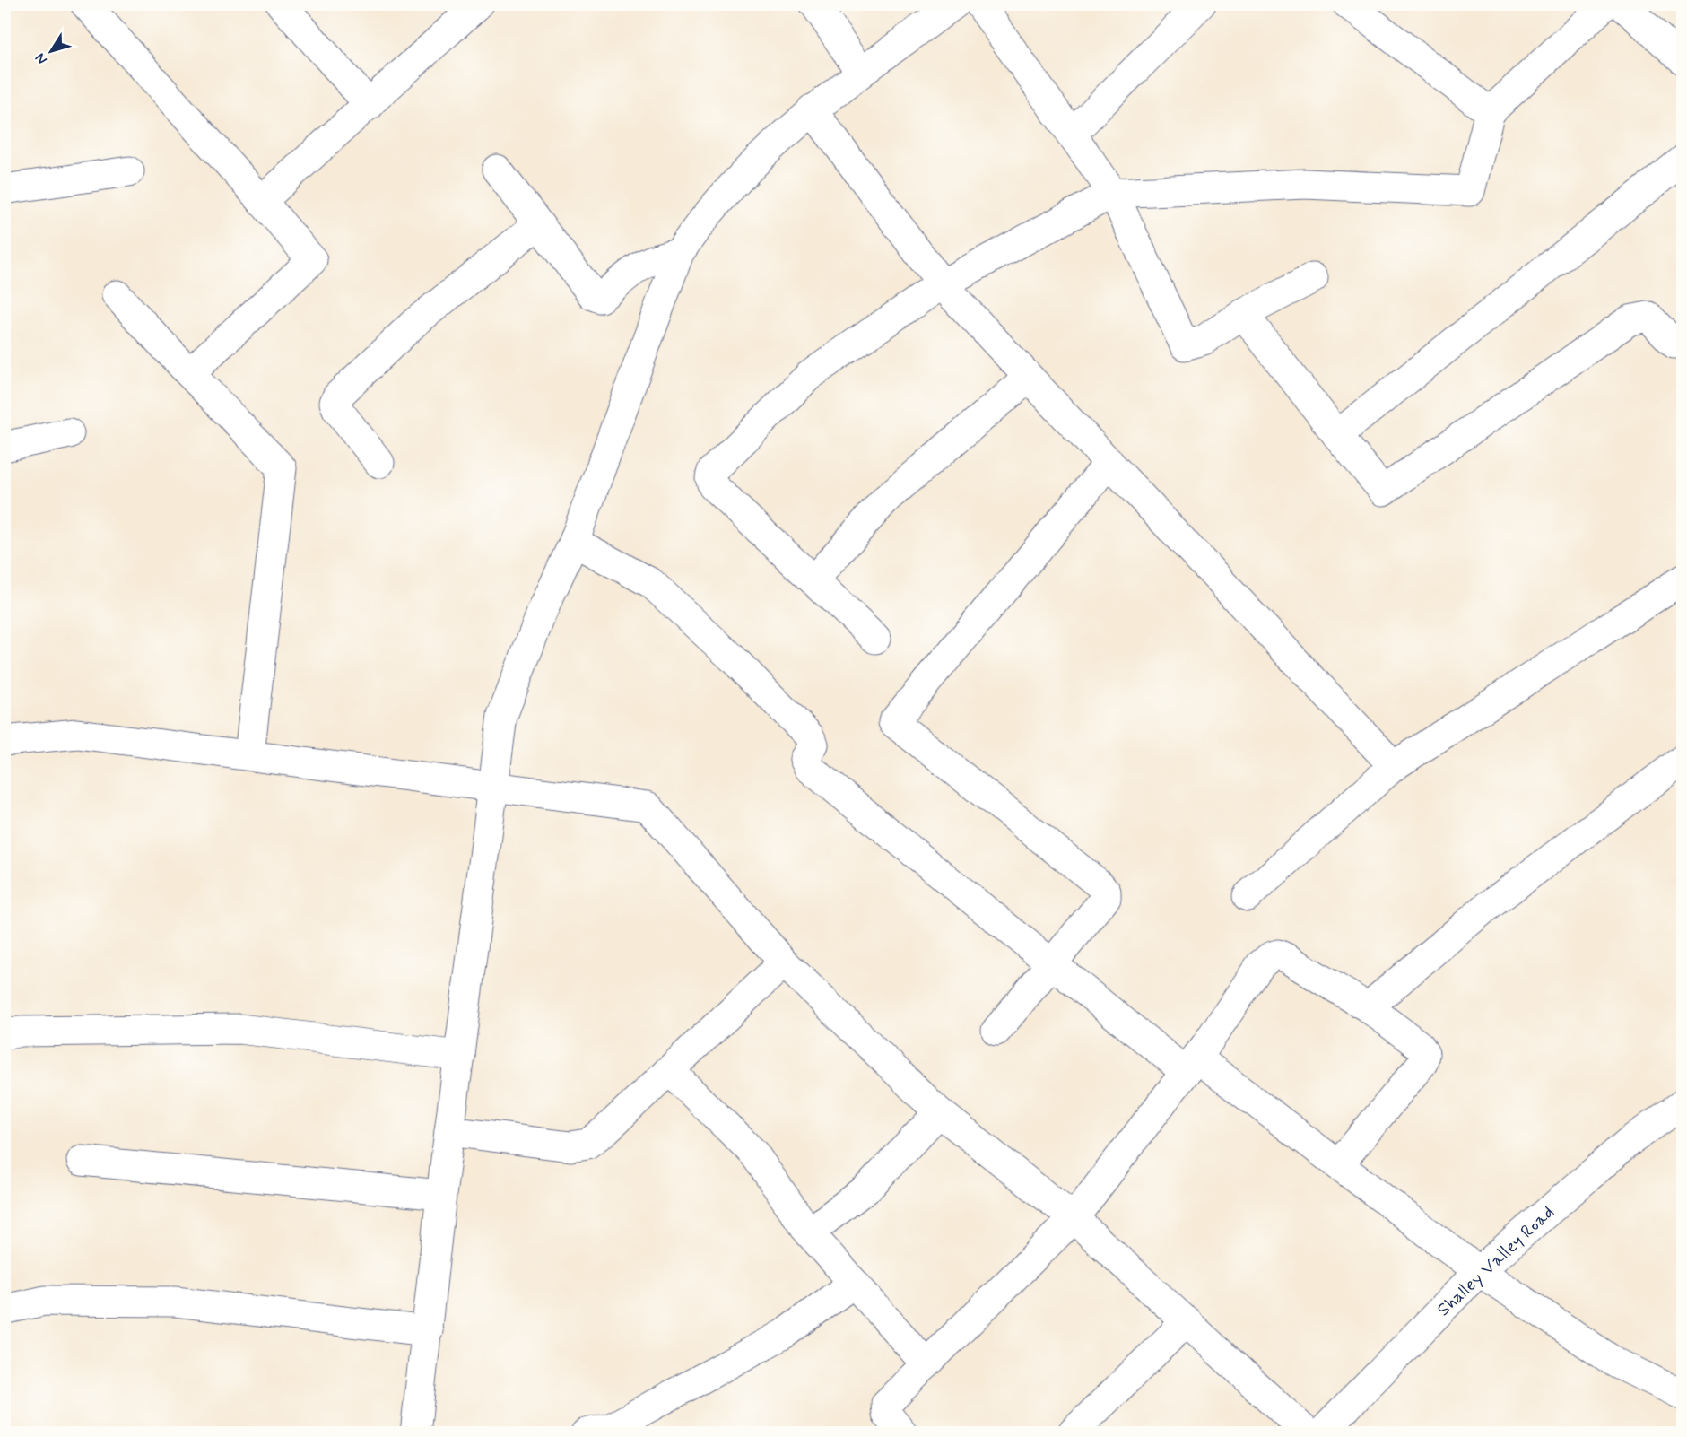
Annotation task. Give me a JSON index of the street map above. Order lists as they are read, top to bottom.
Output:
{
  "streets": {
    "street": ["Shalley Valley Road"]
  },
  "north": "bottom left"
}
